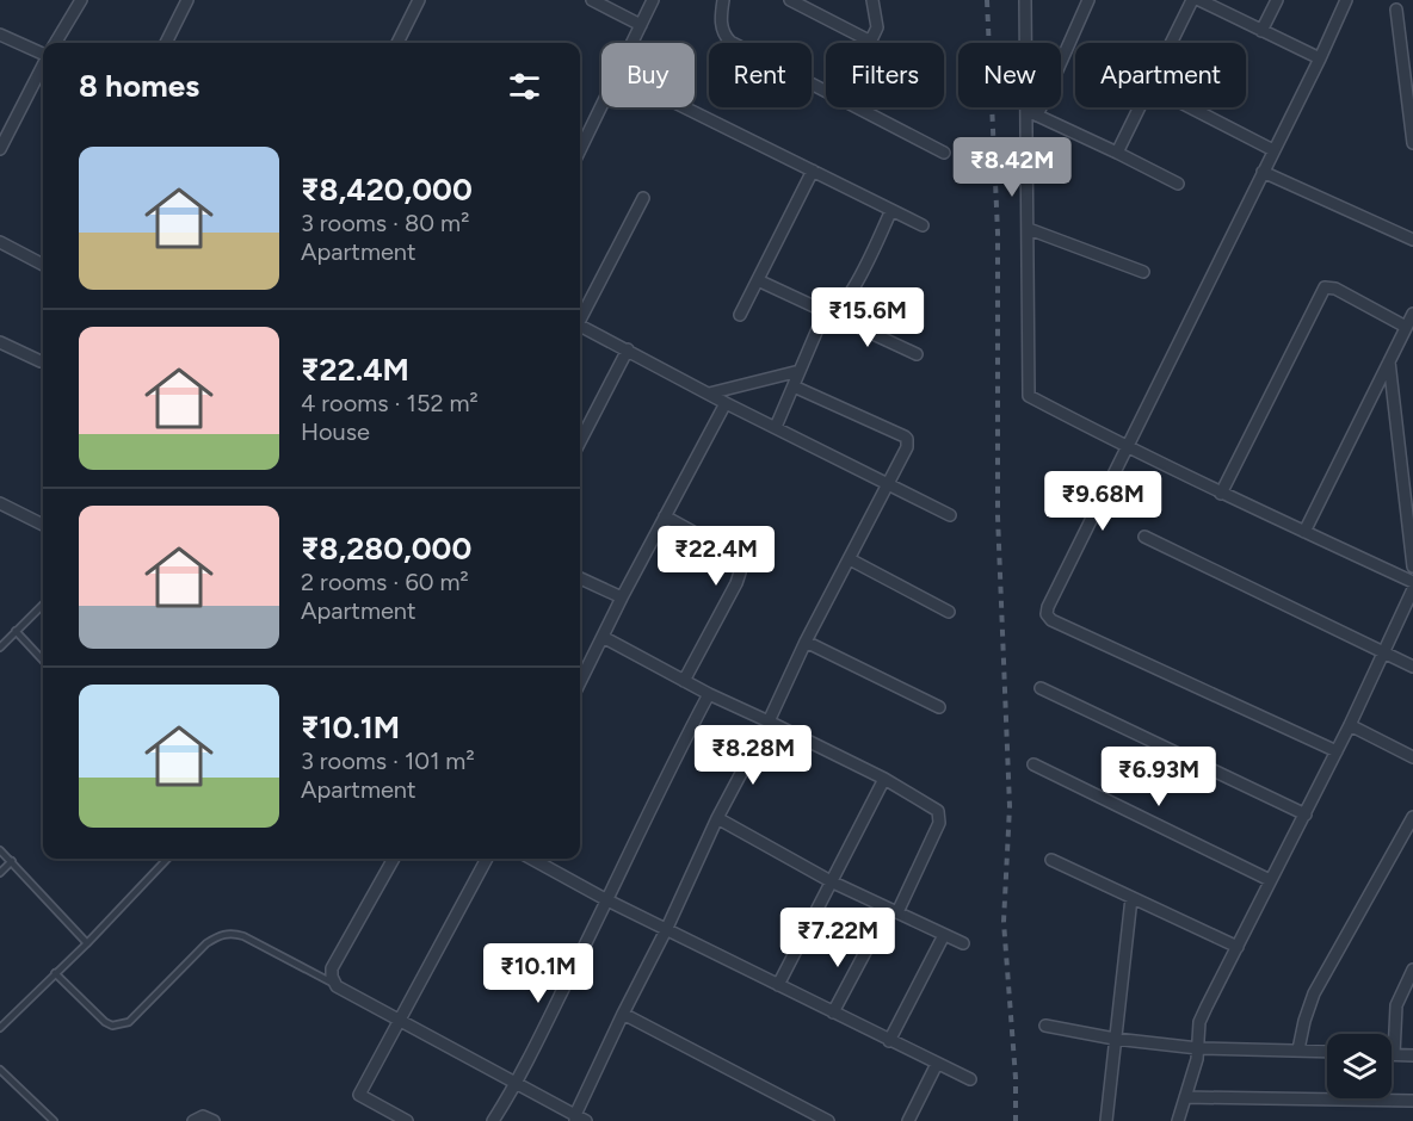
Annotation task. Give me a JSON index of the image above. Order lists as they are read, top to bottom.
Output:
{
  "page": {
    "chip": [
      "Buy",
      "Rent",
      "Filters",
      "New",
      "Apartment"
    ],
    "heading": "8 homes",
    "list": [
      {
        "name": "₹8,420,000",
        "note": "3 rooms · 80 m² · Apartment"
      },
      {
        "name": "₹22.4M",
        "note": "4 rooms · 152 m² · House"
      },
      {
        "name": "₹8,280,000",
        "note": "2 rooms · 60 m² · Apartment"
      },
      {
        "name": "₹10.1M",
        "note": "3 rooms · 101 m² · Apartment"
      }
    ],
    "price": [
      "₹8.42M",
      "₹15.6M",
      "₹9.68M",
      "₹22.4M",
      "₹8.28M",
      "₹6.93M",
      "₹7.22M",
      "₹10.1M"
    ]
  }
}
